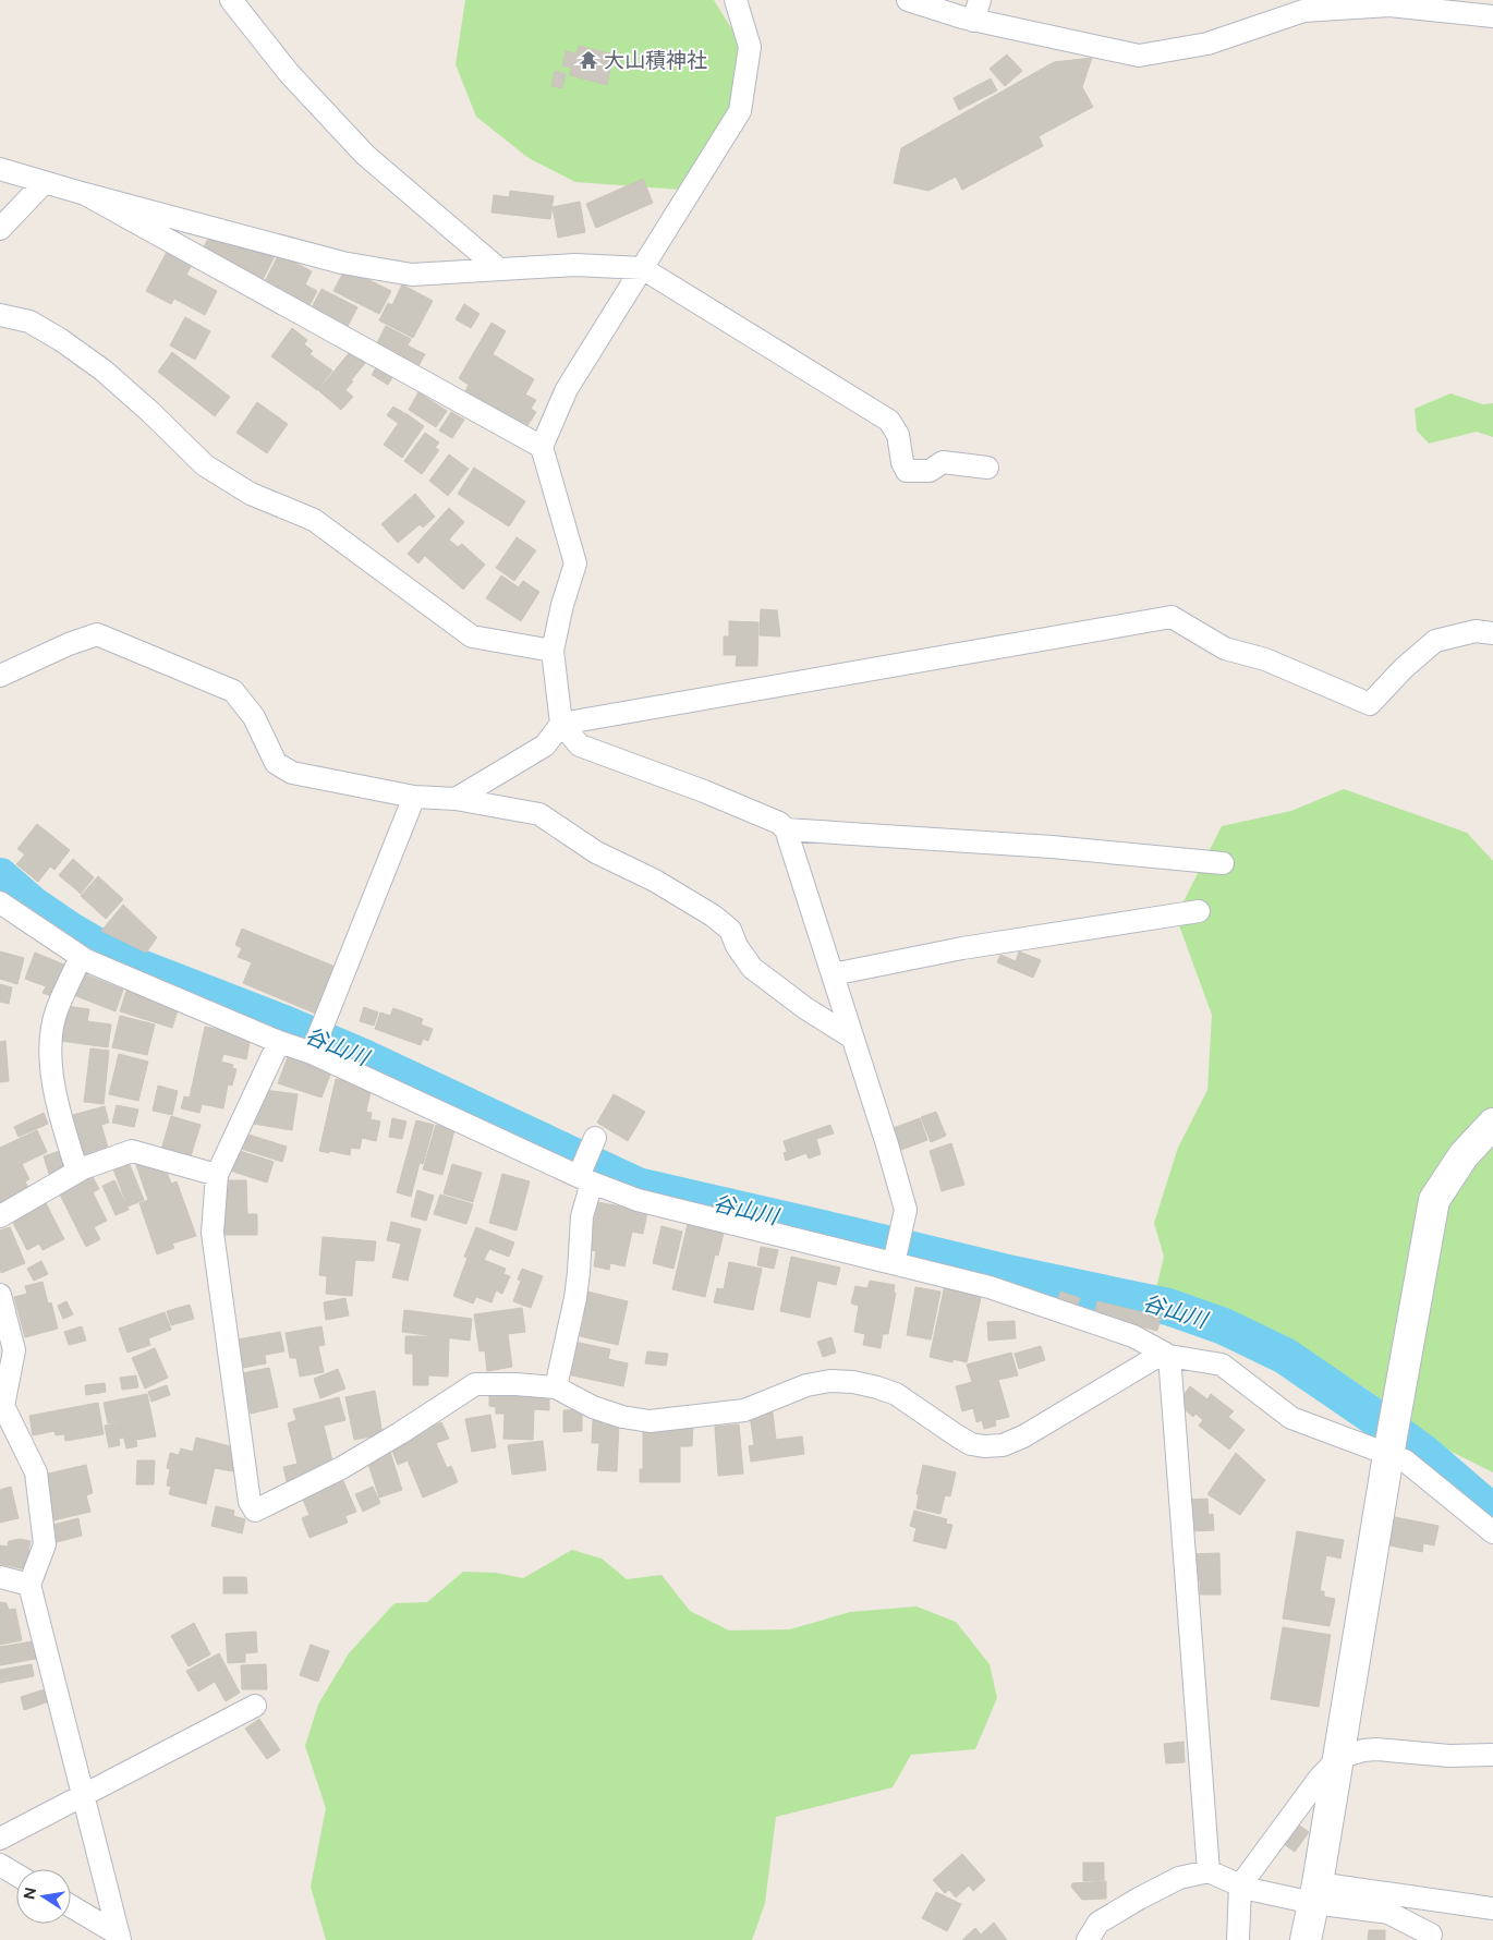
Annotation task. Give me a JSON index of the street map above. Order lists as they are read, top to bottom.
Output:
{
  "water": ["谷山川"],
  "places": {
    "temple": ["大山積神社"]
  },
  "north": "left"
}
